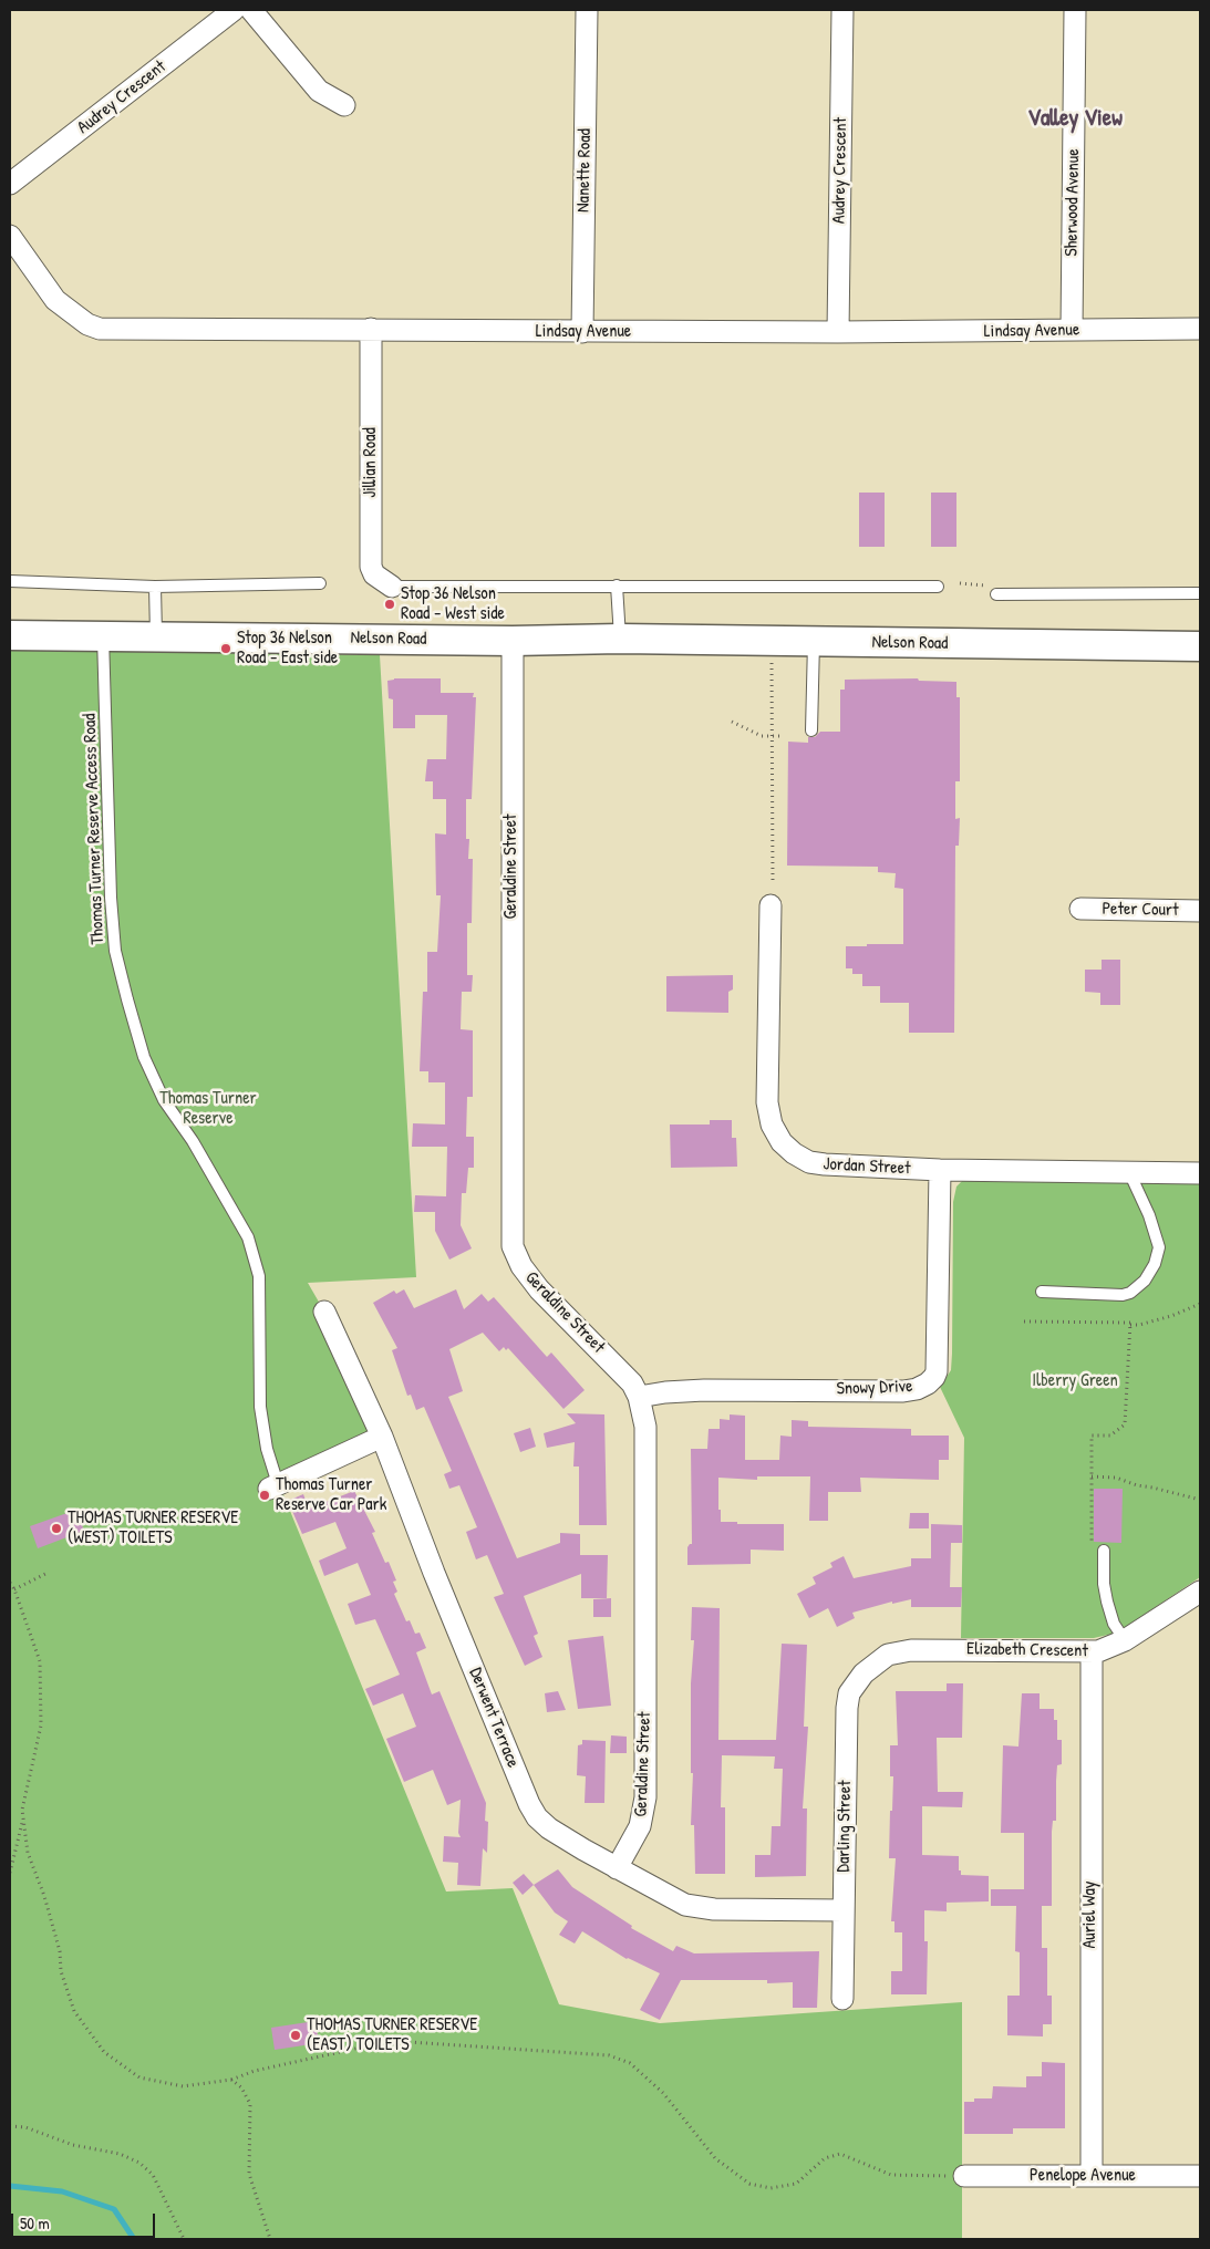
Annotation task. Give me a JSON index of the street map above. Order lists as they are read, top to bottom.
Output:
{
  "streets": {
    "main road": ["Nelson Road"],
    "street": [
      "Audrey Crescent",
      "Nanette Road",
      "Sherwood Avenue",
      "Lindsay Avenue",
      "Jillian Road",
      "Geraldine Street",
      "Peter Court",
      "Jordan Street",
      "Snowy Drive",
      "Elizabeth Crescent",
      "Derwent Terrace",
      "Darling Street",
      "Auriel Way",
      "Penelope Avenue"
    ],
    "lane": ["Thomas Turner Reserve Access Road"]
  },
  "crossings": [
    ["Audrey Crescent", "Lindsay Avenue"],
    ["Nanette Road", "Lindsay Avenue"],
    ["Sherwood Avenue", "Lindsay Avenue"],
    ["Lindsay Avenue", "Jillian Road"],
    ["Nelson Road", "Thomas Turner Reserve Access Road"],
    ["Nelson Road", "Geraldine Street"],
    ["Geraldine Street", "Snowy Drive"],
    ["Geraldine Street", "Derwent Terrace"],
    ["Jordan Street", "Snowy Drive"],
    ["Elizabeth Crescent", "Darling Street"],
    ["Elizabeth Crescent", "Auriel Way"],
    ["Derwent Terrace", "Darling Street"],
    ["Auriel Way", "Penelope Avenue"]
  ],
  "districts": ["Valley View"],
  "parks": ["Thomas Turner Reserve", "Ilberry Green"],
  "places": [
    "Stop 36 Nelson Road - West side",
    "Stop 36 Nelson Road - East side",
    "Thomas Turner Reserve Car Park",
    "THOMAS TURNER RESERVE (WEST) TOILETS",
    "THOMAS TURNER RESERVE (EAST) TOILETS"
  ],
  "scale_bar": "50 m"
}
